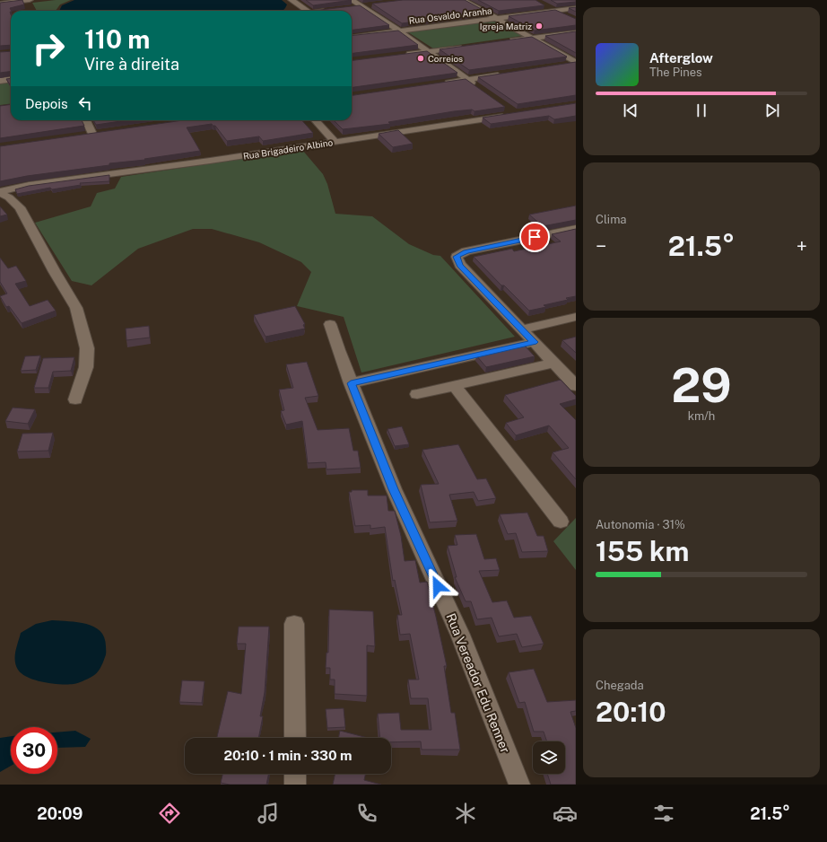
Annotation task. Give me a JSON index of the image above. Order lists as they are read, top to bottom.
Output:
{
  "streets": {
    "street": ["Rua Osvaldo Aranha", "Rua Brigadeiro Albino", "Rua Vereador Edu Renner"]
  },
  "places": ["Igreja Matriz", "Correios"],
  "page": {
    "turn": ["110 m", "Vire à direita"],
    "song": ["Afterglow", "The Pines"],
    "then": "Depois",
    "tile": [
      "Clima",
      ["29", "km/h"],
      ["Autonomia · 31%", "155 km"],
      ["Chegada", "20:10"]
    ],
    "heat": ["−", "21.5°", "+"],
    "limit": "30",
    "trip": "20:10 · 1 min · 330 m",
    "tabs": ["20:09", "21.5°"]
  }
}
